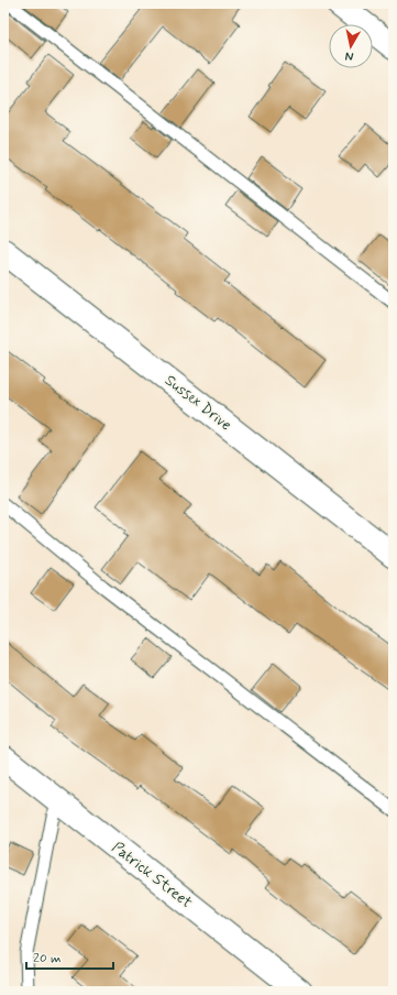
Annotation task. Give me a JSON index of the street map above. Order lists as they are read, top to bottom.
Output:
{
  "streets": {
    "street": ["Sussex Drive", "Patrick Street"]
  },
  "scale_bar": "20 m",
  "north": "bottom"
}
